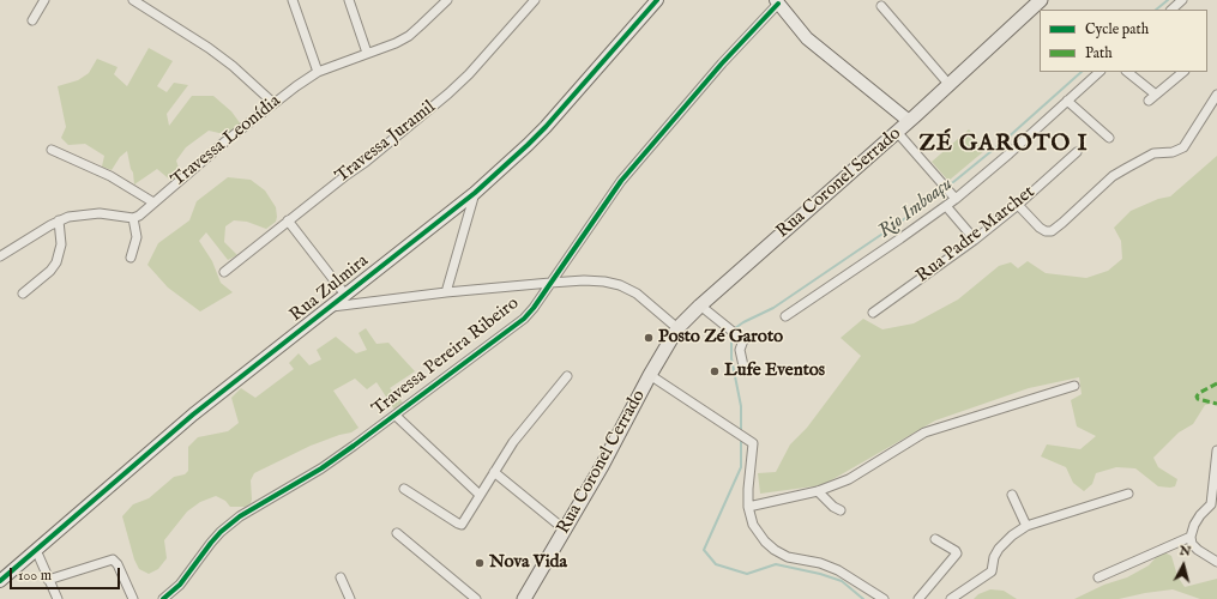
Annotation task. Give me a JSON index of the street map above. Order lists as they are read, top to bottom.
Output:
{
  "streets": {
    "main road": ["Rua Coronel Serrado", "Rua Coronel Cerrado"],
    "street": [
      "Travessa Leonídia",
      "Travessa Juramil",
      "Rua Padre Marchet",
      "Rua Zulmira",
      "Travessa Pereira Ribeiro"
    ]
  },
  "crossings": [
    ["Rua Coronel Serrado", "Rua Coronel Cerrado"]
  ],
  "districts": ["ZÉ GAROTO I"],
  "water": ["Rio Imboaçu"],
  "places": ["Posto Zé Garoto", "Lufe Eventos", "Nova Vida"],
  "legend": ["Cycle path", "Path"],
  "scale_bar": "100 m",
  "north": "top"
}
